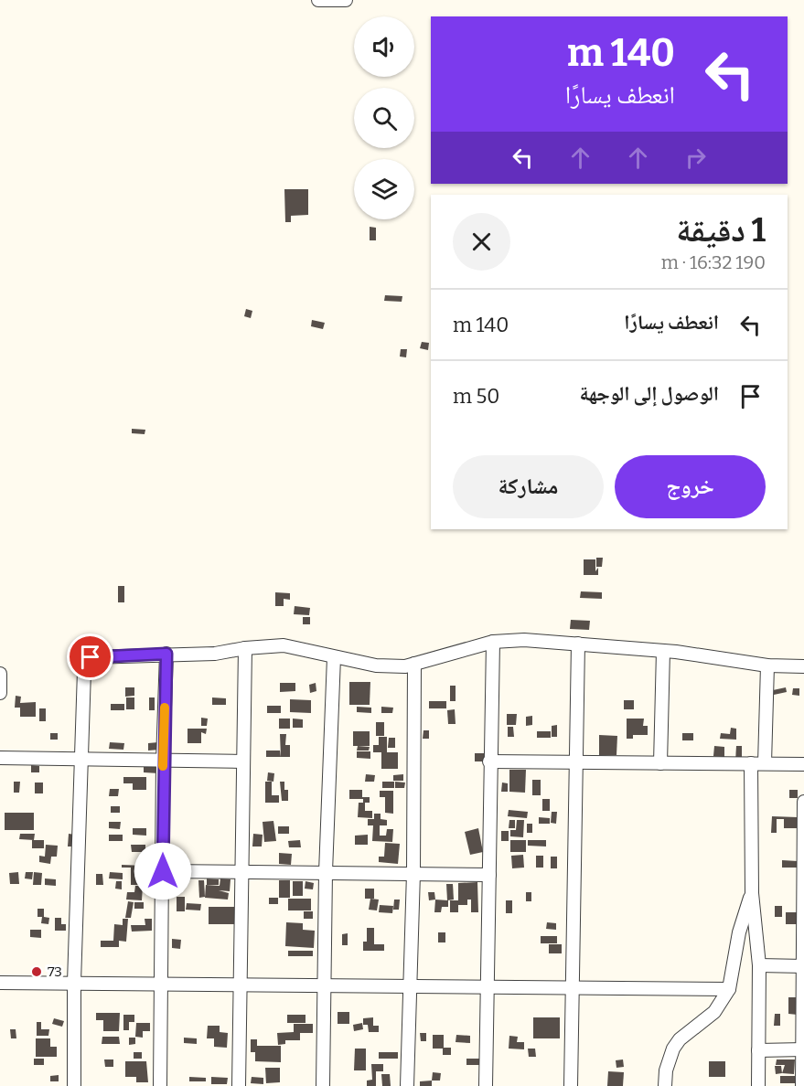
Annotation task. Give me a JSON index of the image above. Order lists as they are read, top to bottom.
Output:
{
  "places": ["73"],
  "page": {
    "turn": ["140 m", "انعطف يسارًا"],
    "heading": ["1 دقيقة", "190 m · 16:32"],
    "list": [
      {
        "name": "انعطف يسارًا",
        "value": "140 m"
      },
      {
        "name": "الوصول إلى الوجهة",
        "value": "50 m"
      }
    ],
    "buttons": ["خروج", "مشاركة"]
  }
}
